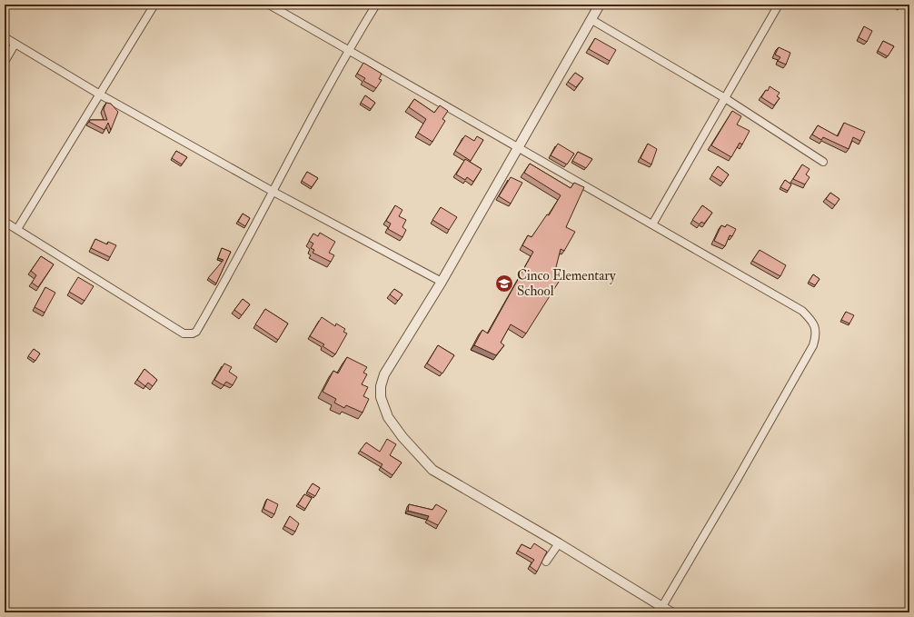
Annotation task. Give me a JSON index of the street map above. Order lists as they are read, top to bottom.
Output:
{
  "places": {
    "school or university": ["Cinco Elementary School"]
  }
}
